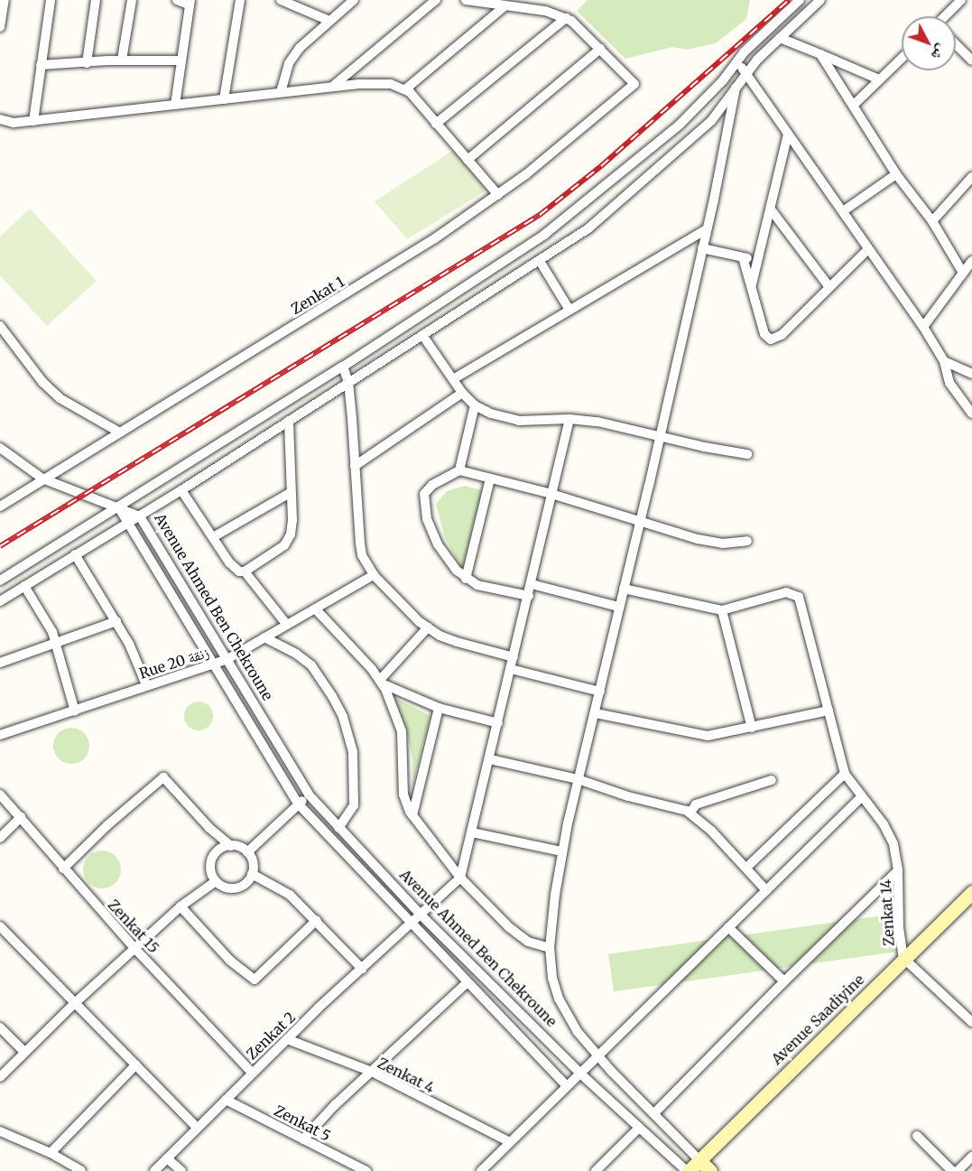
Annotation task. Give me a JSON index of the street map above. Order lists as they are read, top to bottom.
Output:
{
  "streets": {
    "main road": ["Avenue Saadiyine"],
    "street": [
      "Zenkat 1",
      "Avenue Ahmed Ben Chekroune",
      "Rue 20 زنقة",
      "Zenkat 14",
      "Zenkat 15",
      "Zenkat 2",
      "Zenkat 4",
      "Zenkat 5"
    ]
  },
  "crossings": [
    ["Avenue Ahmed Ben Chekroune", "Rue 20 زنقة"],
    ["Avenue Ahmed Ben Chekroune", "Avenue Saadiyine"],
    ["Avenue Ahmed Ben Chekroune", "Zenkat 2"],
    ["Zenkat 14", "Avenue Saadiyine"],
    ["Zenkat 15", "Zenkat 2"],
    ["Zenkat 2", "Zenkat 4"],
    ["Zenkat 2", "Zenkat 5"]
  ],
  "north": "bottom right"
}
